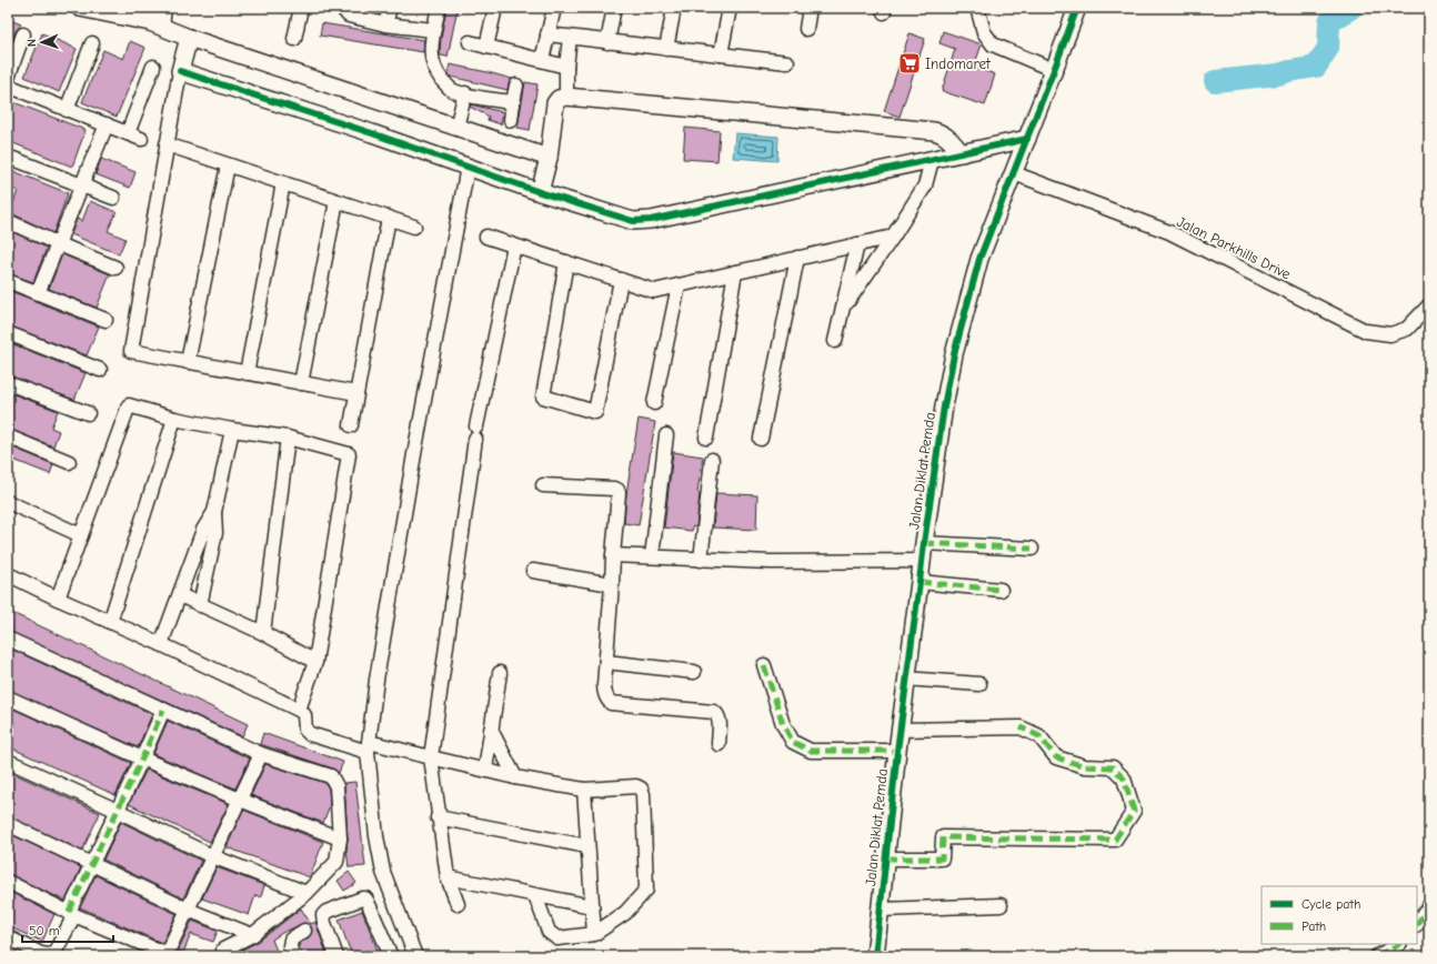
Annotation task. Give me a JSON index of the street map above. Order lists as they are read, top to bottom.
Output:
{
  "streets": {
    "street": ["Jalan Parkhills Drive", "Jalan Diklat Pemda"]
  },
  "crossings": [
    ["Jalan Parkhills Drive", "Jalan Diklat Pemda"]
  ],
  "places": {
    "supermarket": ["Indomaret"]
  },
  "legend": ["Cycle path", "Path"],
  "scale_bar": "50 m",
  "north": "left"
}
